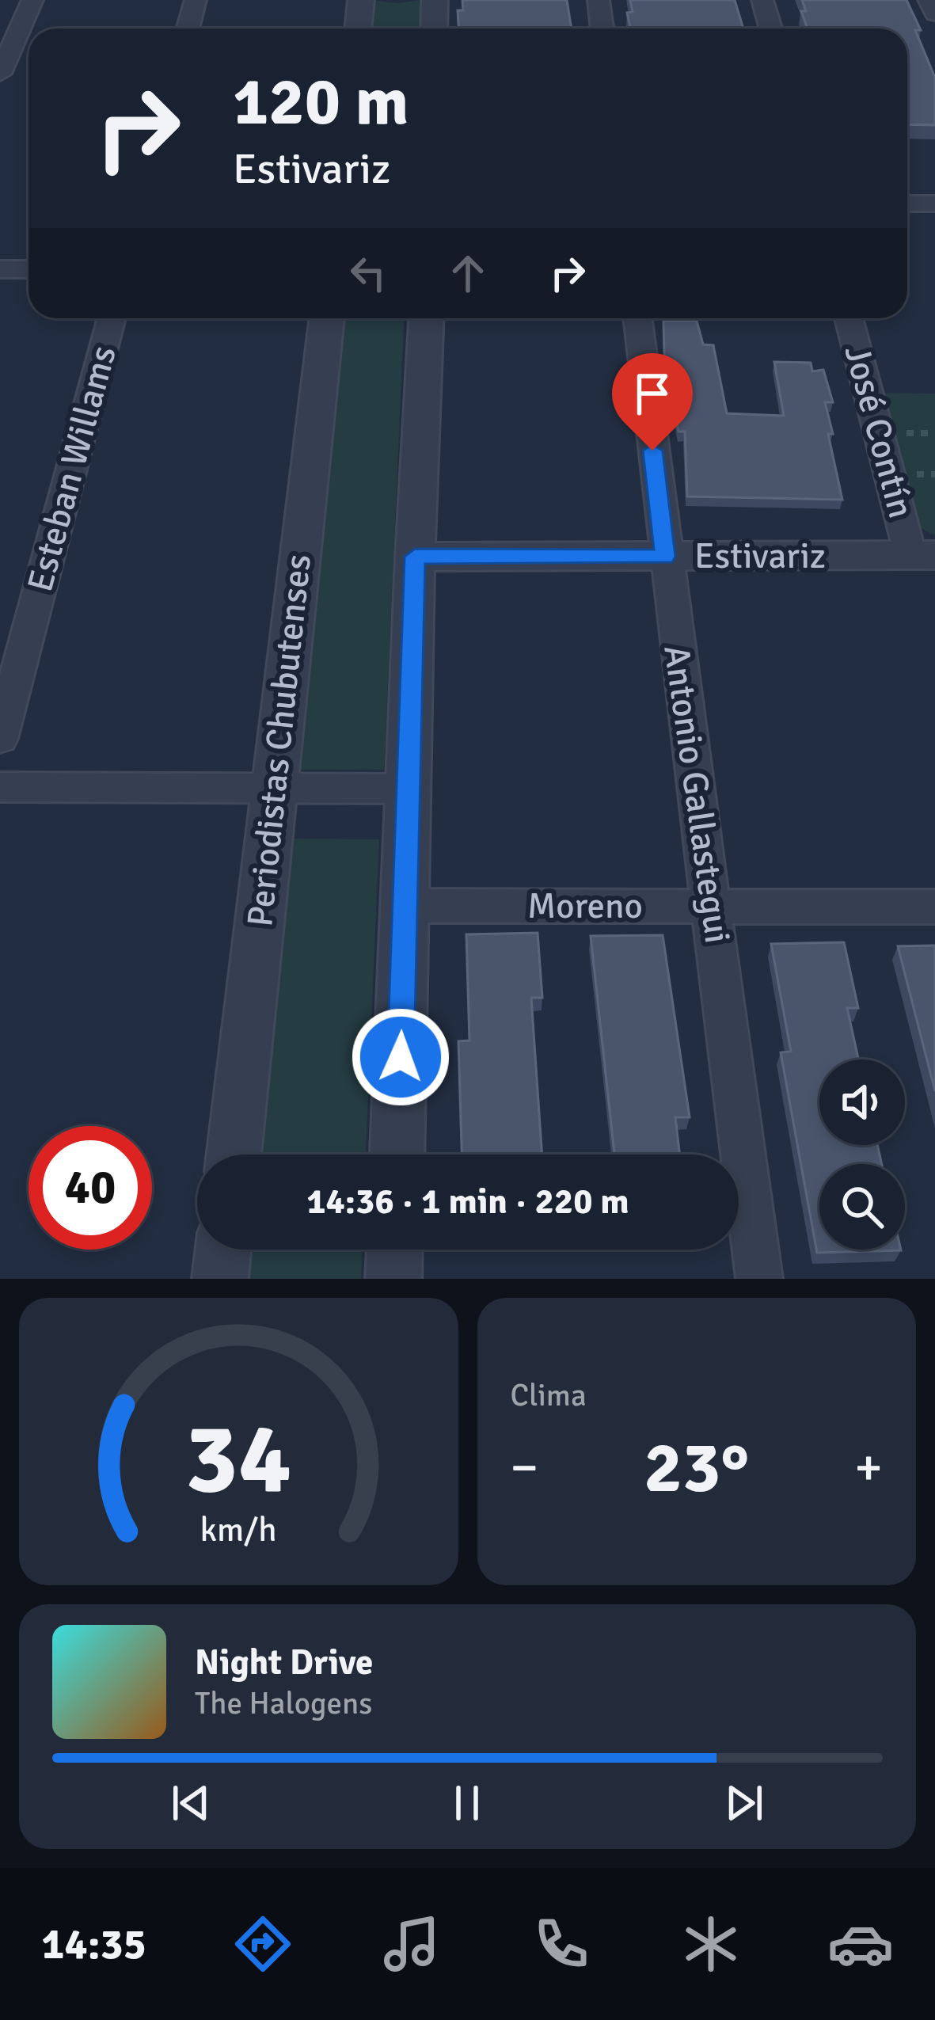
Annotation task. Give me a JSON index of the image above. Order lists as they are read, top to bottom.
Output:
{
  "streets": {
    "street": [
      "José Contín",
      "Esteban Willams",
      "Estivariz",
      "Periodistas Chubutenses",
      "Antonio Gallastegui",
      "Moreno"
    ]
  },
  "crossings": [
    ["José Contín", "Estivariz"],
    ["Estivariz", "Antonio Gallastegui"],
    ["Antonio Gallastegui", "Moreno"]
  ],
  "page": {
    "turn": ["120 m", "Estivariz"],
    "limit": "40",
    "trip": "14:36 · 1 min · 220 m",
    "tile": "Clima",
    "heat": ["−", "23°", "+"],
    "song": ["Night Drive", "The Halogens"],
    "tabs": "14:35",
    "gauge": ["34", "km/h"]
  }
}
